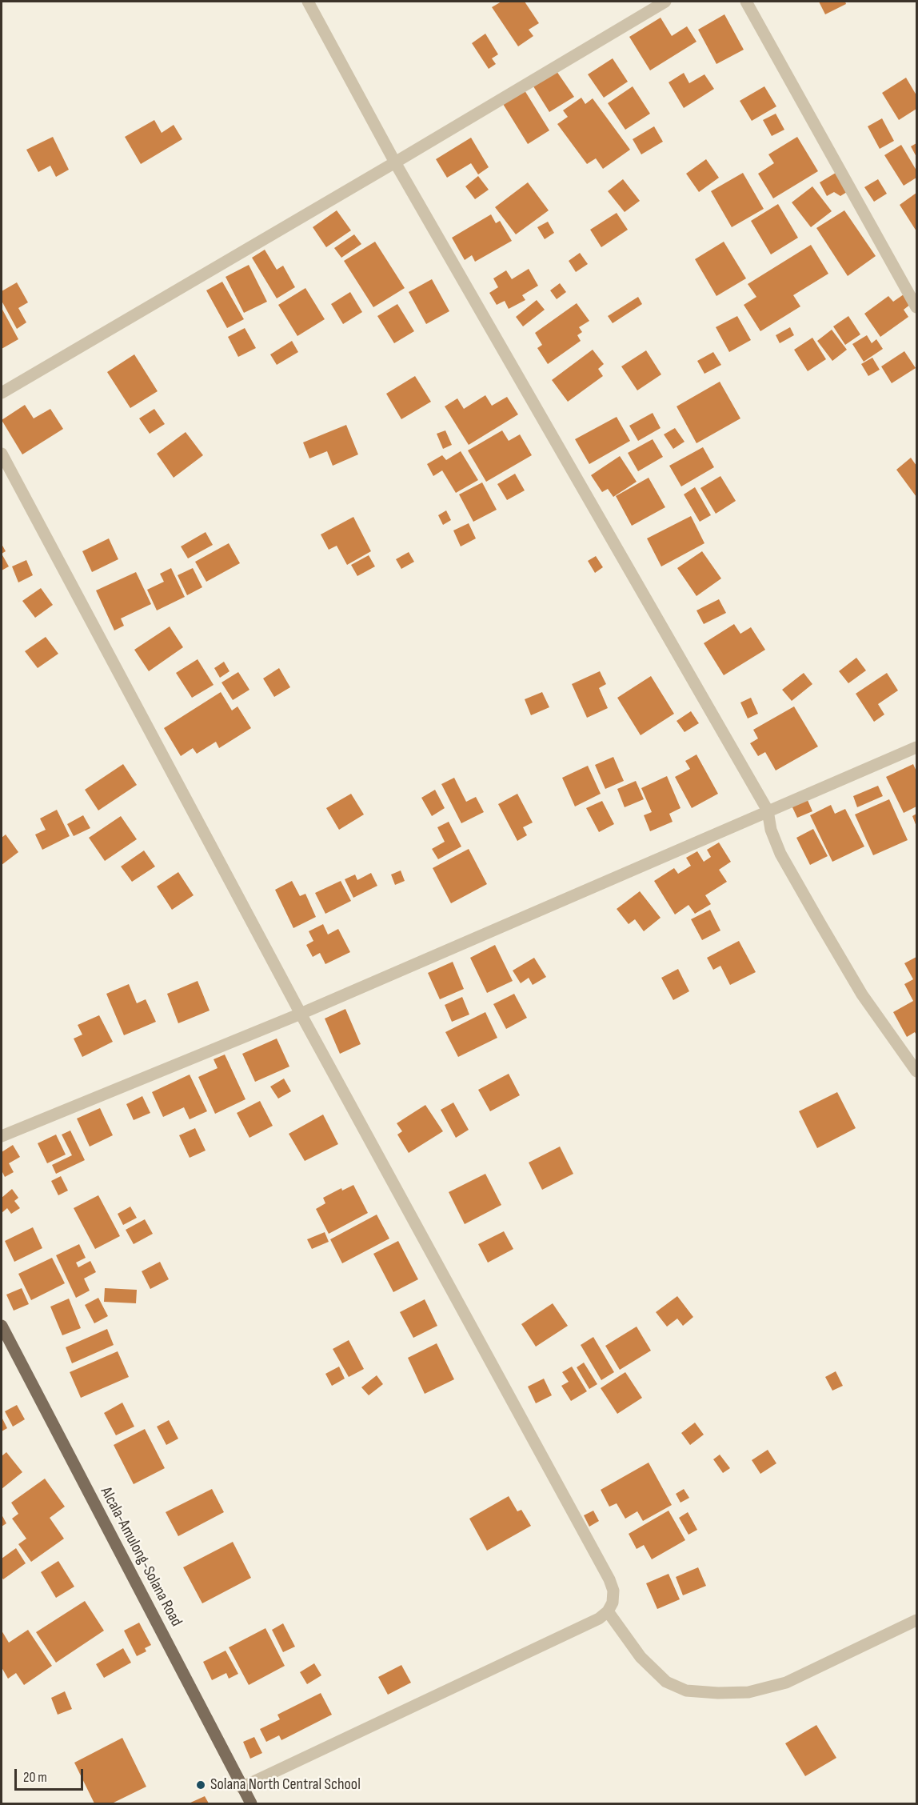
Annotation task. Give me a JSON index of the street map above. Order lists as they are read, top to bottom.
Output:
{
  "streets": {
    "main road": ["Alcala-Amulong-Solana Road"]
  },
  "places": ["Solana North Central School"],
  "scale_bar": "20 m"
}
